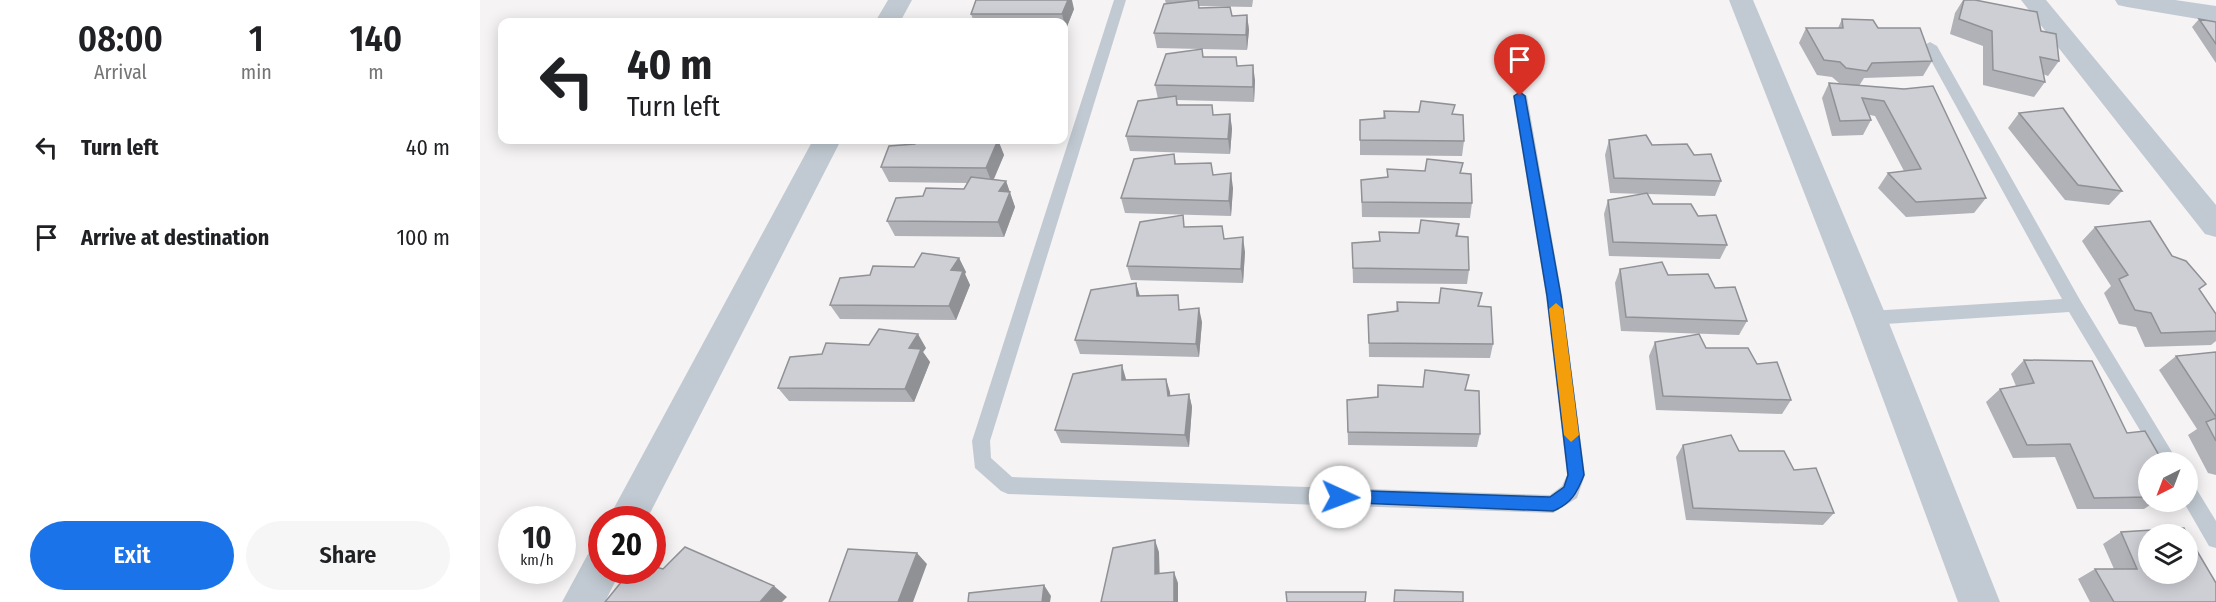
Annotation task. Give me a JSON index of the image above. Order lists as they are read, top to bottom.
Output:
{
  "north": "bottom left",
  "page": {
    "eta": [
      "08:00",
      "Arrival",
      "1",
      "min",
      "140",
      "m"
    ],
    "turn": ["40 m", "Turn left"],
    "list": [
      {
        "name": "Turn left",
        "value": "40 m"
      },
      {
        "name": "Arrive at destination",
        "value": "100 m"
      }
    ],
    "speed": "10 km/h",
    "limit": "20",
    "buttons": ["Exit", "Share"]
  }
}
